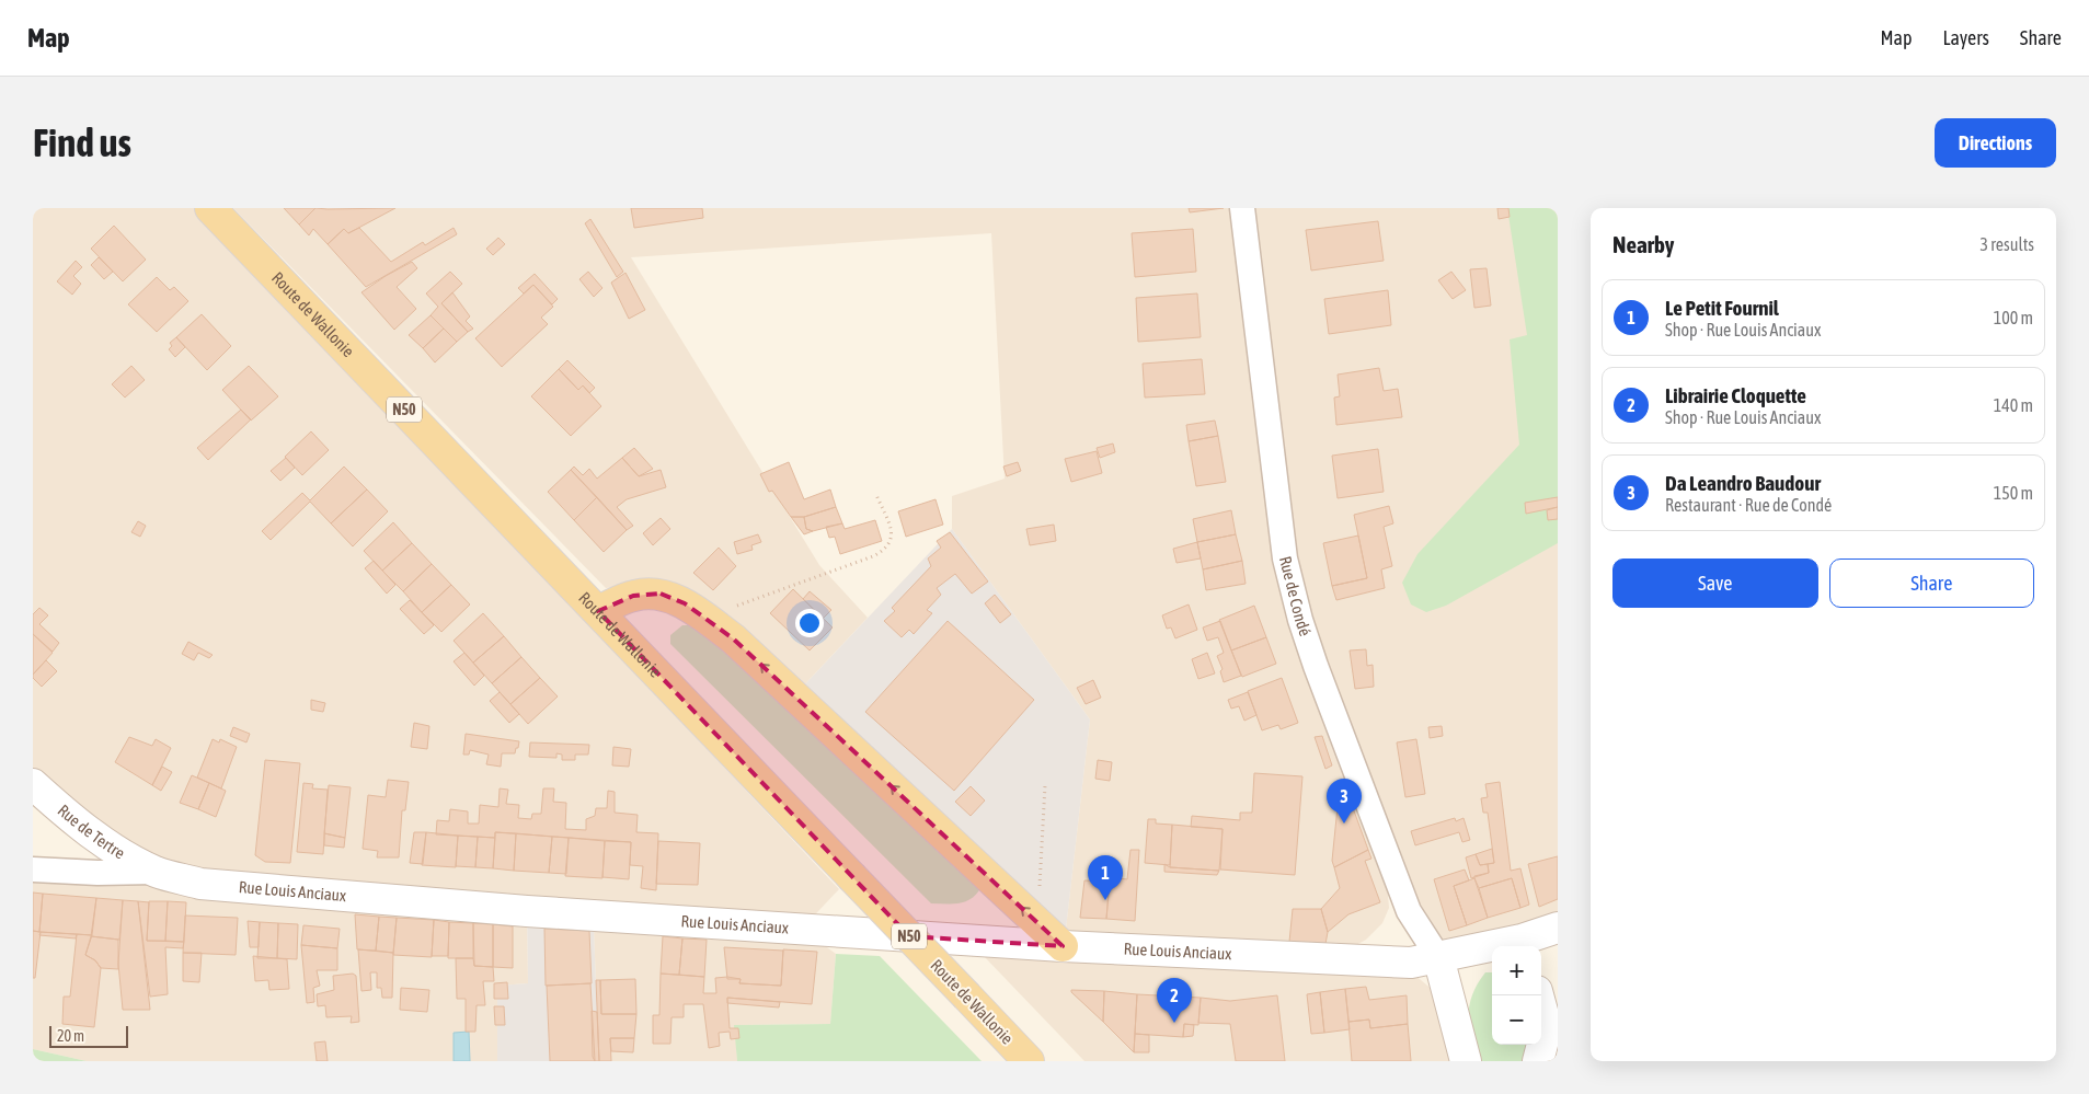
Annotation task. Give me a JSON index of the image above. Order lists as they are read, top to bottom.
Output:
{
  "streets": {
    "main road": ["Route de Wallonie", "N50"],
    "street": ["Rue de Condé", "Rue de Tertre", "Rue Louis Anciaux"]
  },
  "crossings": [
    ["Rue de Condé", "Rue Louis Anciaux"],
    ["Rue de Tertre", "Rue Louis Anciaux"]
  ],
  "scale_bar": "20 m",
  "page": {
    "header": "Map",
    "nav": ["Map", "Layers", "Share"],
    "buttons": [
      "Directions",
      ["Save", "Share"]
    ],
    "title": "Find us",
    "heading": ["Nearby", "3 results"],
    "list": [
      {
        "mark": "1",
        "name": "Le Petit Fournil",
        "note": "Shop · Rue Louis Anciaux",
        "value": "100 m"
      },
      {
        "mark": "2",
        "name": "Librairie Cloquette",
        "note": "Shop · Rue Louis Anciaux",
        "value": "140 m"
      },
      {
        "mark": "3",
        "name": "Da Leandro Baudour",
        "note": "Restaurant · Rue de Condé",
        "value": "150 m"
      }
    ],
    "pins": ["3", "1", "2"],
    "map_buttons": ["+", "−"],
    "scale": "20 m"
  }
}
